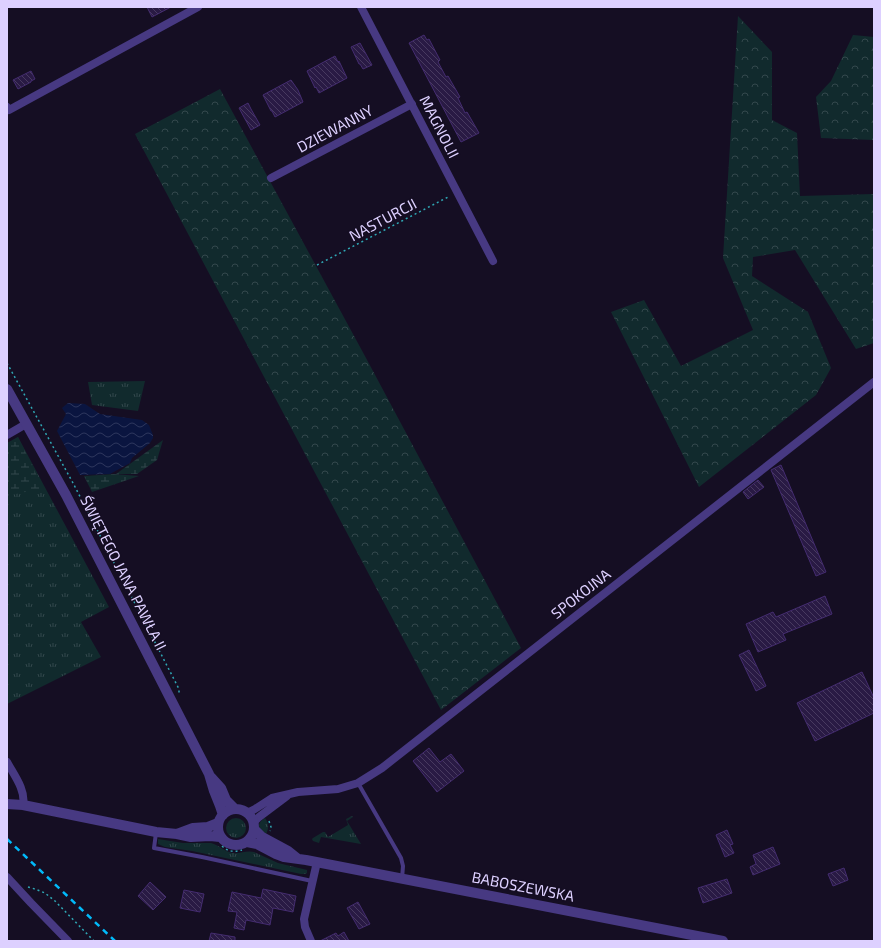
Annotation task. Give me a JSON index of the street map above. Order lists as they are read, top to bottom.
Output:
{
  "streets": {
    "street": [
      "MAGNOLII",
      "DZIEWANNY",
      "ŚWIĘTEGO JANA PAWŁA II",
      "SPOKOJNA",
      "BABOSZEWSKA"
    ],
    "path": ["NASTURCJI"]
  },
  "crossings": [
    ["MAGNOLII", "DZIEWANNY"],
    ["MAGNOLII", "NASTURCJI"],
    ["ŚWIĘTEGO JANA PAWŁA II", "SPOKOJNA"],
    ["ŚWIĘTEGO JANA PAWŁA II", "BABOSZEWSKA"],
    ["SPOKOJNA", "BABOSZEWSKA"]
  ]
}
